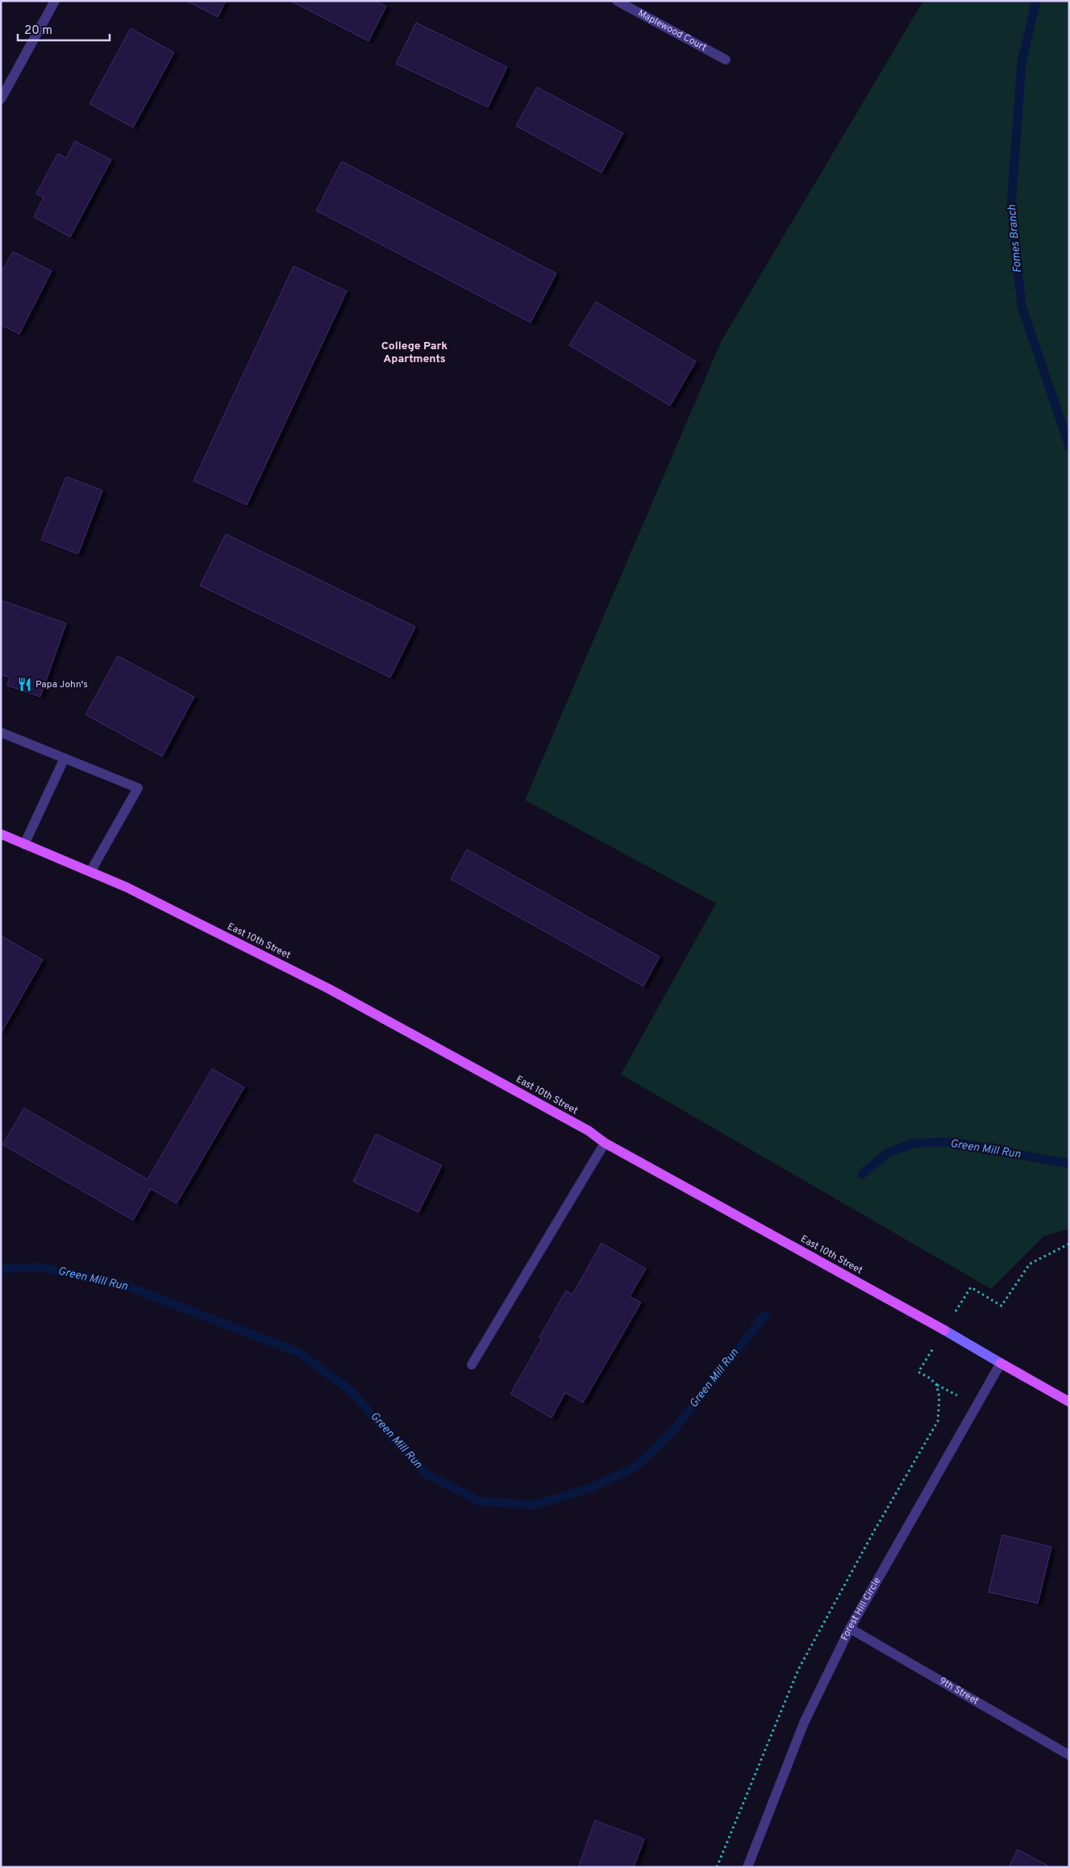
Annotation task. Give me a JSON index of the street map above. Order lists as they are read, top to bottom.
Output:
{
  "streets": {
    "main road": ["East 10th Street"],
    "street": ["Maplewood Court", "Forest Hill Circle", "9th Street"]
  },
  "crossings": [
    ["East 10th Street", "Forest Hill Circle"],
    ["Forest Hill Circle", "9th Street"]
  ],
  "districts": ["College Park Apartments"],
  "water": ["Fomes Branch", "Green Mill Run"],
  "places": {
    "restaurant": ["Papa John's"]
  },
  "scale_bar": "20 m"
}
